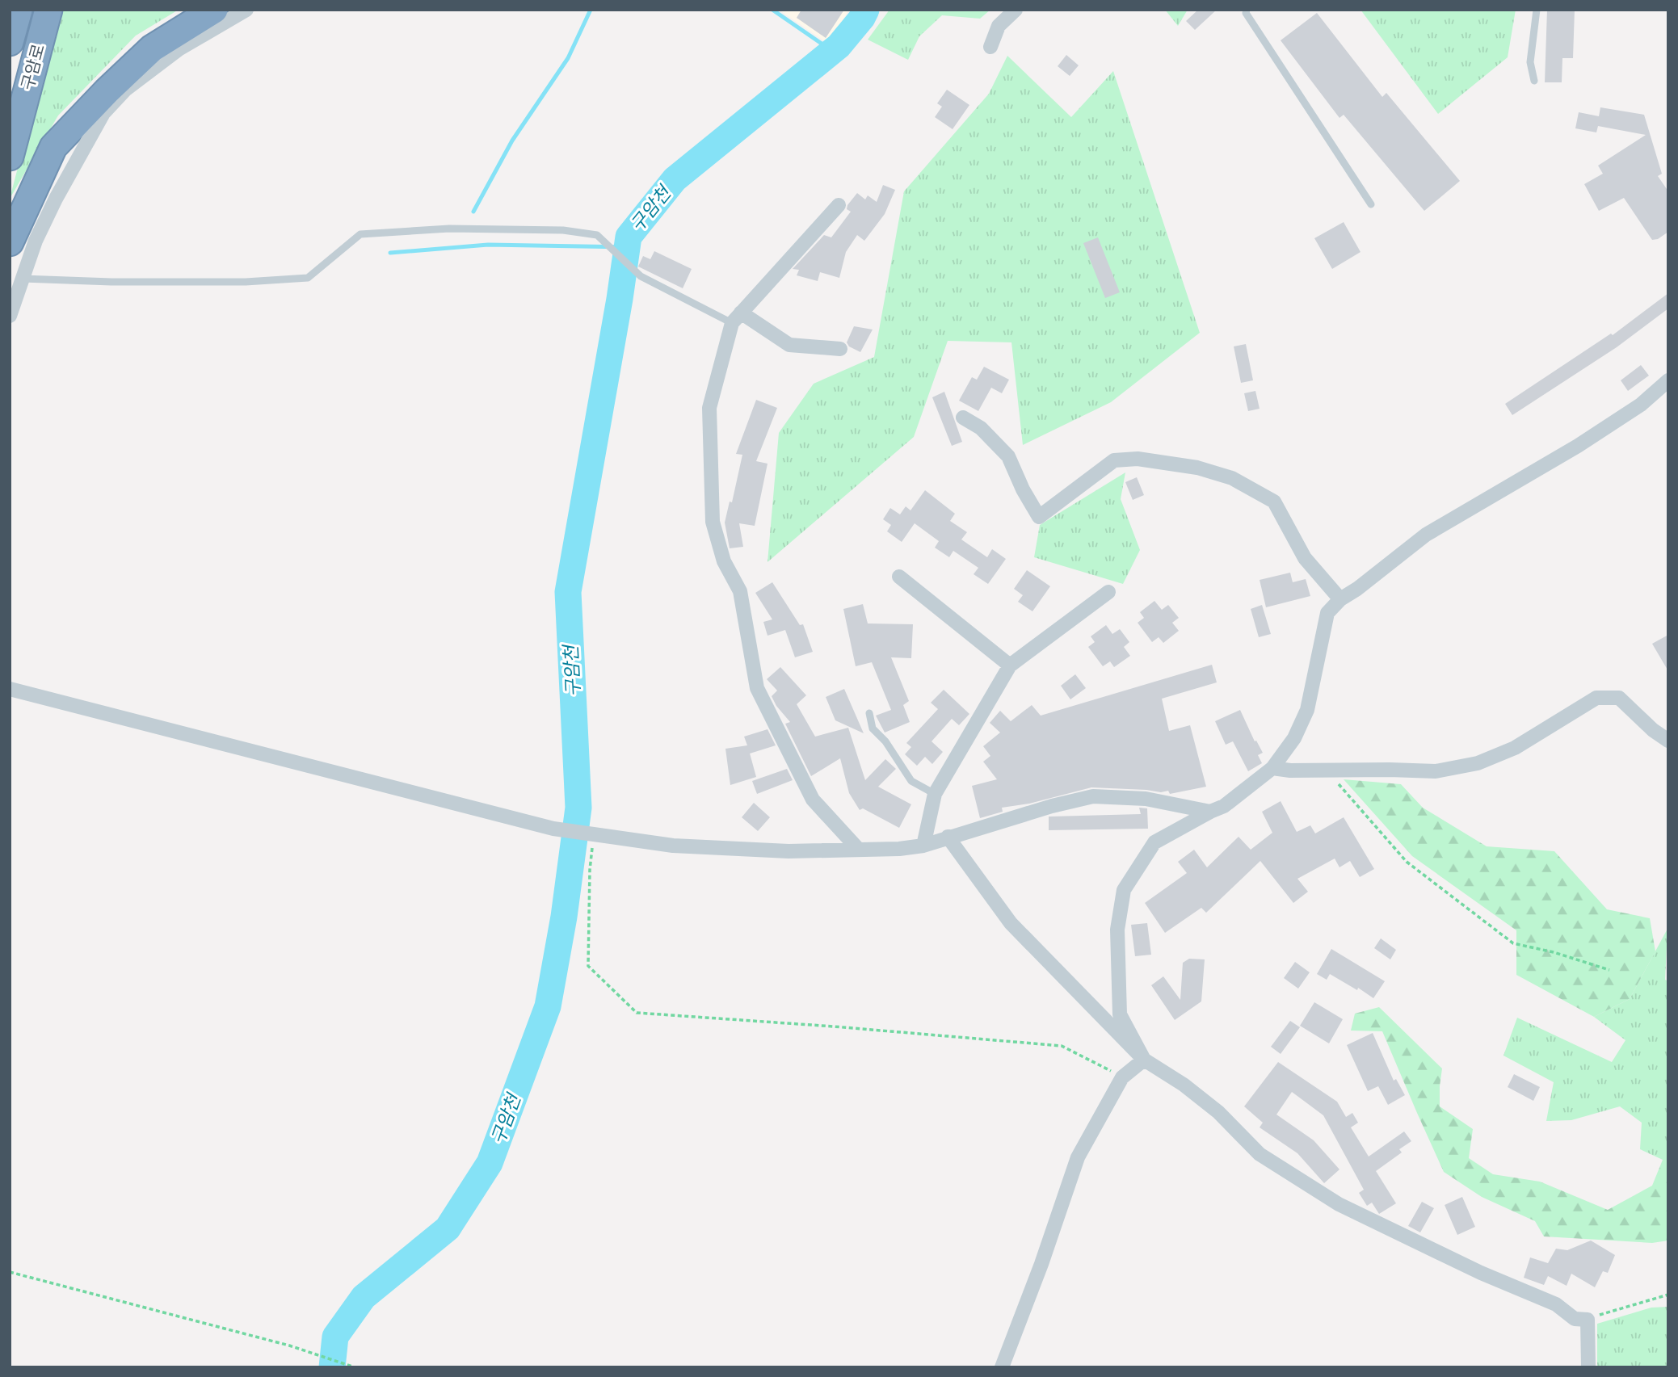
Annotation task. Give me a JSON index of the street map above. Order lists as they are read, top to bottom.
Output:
{
  "streets": {
    "highway": ["구암로"]
  },
  "water": ["구암천"]
}
